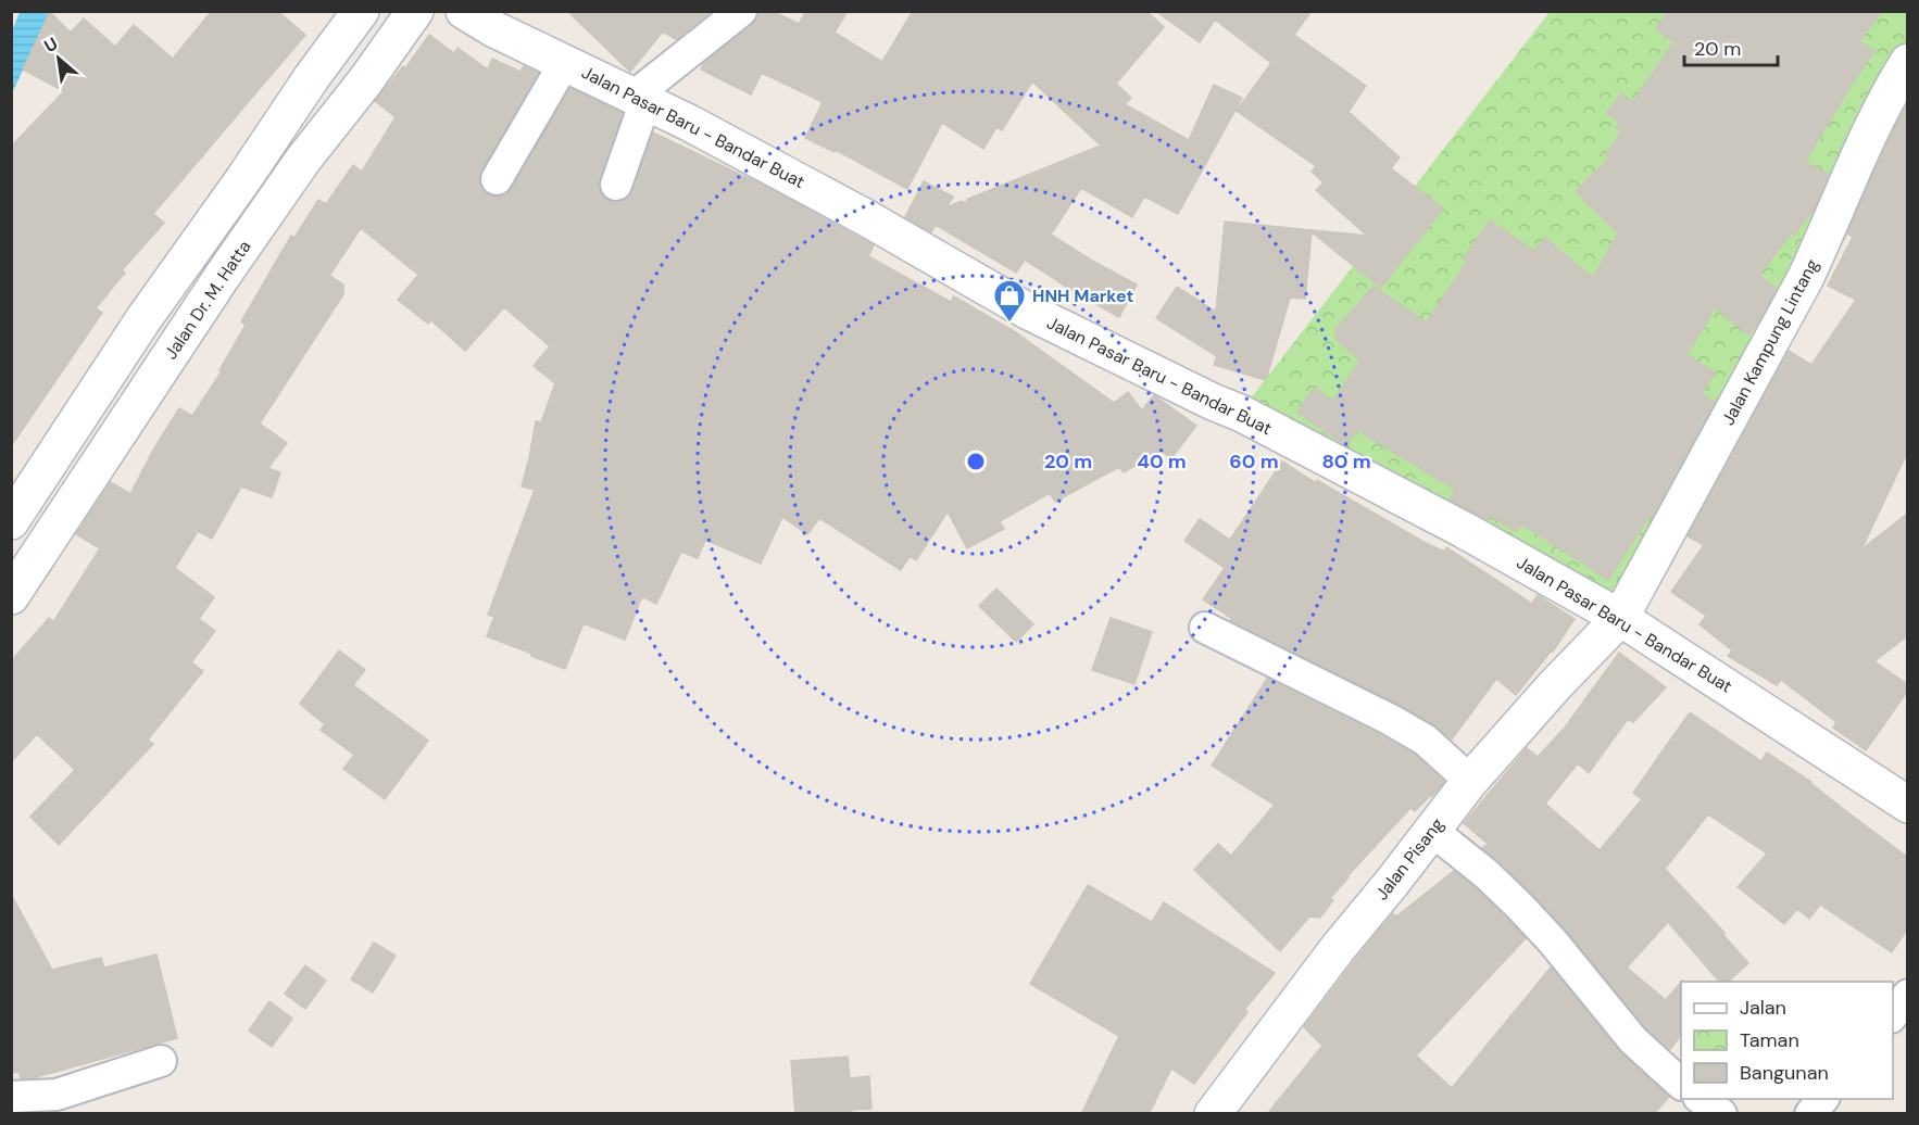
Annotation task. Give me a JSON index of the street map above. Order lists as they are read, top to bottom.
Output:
{
  "streets": {
    "street": [
      "Jalan Pasar Baru - Bandar Buat",
      "Jalan Dr. M. Hatta",
      "Jalan Kampung Lintang",
      "Jalan Pisang"
    ]
  },
  "crossings": [
    ["Jalan Pasar Baru - Bandar Buat", "Jalan Kampung Lintang"],
    ["Jalan Pasar Baru - Bandar Buat", "Jalan Pisang"],
    ["Jalan Kampung Lintang", "Jalan Pisang"]
  ],
  "places": {
    "shop": ["HNH Market"]
  },
  "legend": ["Jalan", "Taman", "Bangunan"],
  "scale_bar": "20 m",
  "north": "top left",
  "rings": [
    "20 m",
    "40 m",
    "60 m",
    "80 m"
  ]
}
